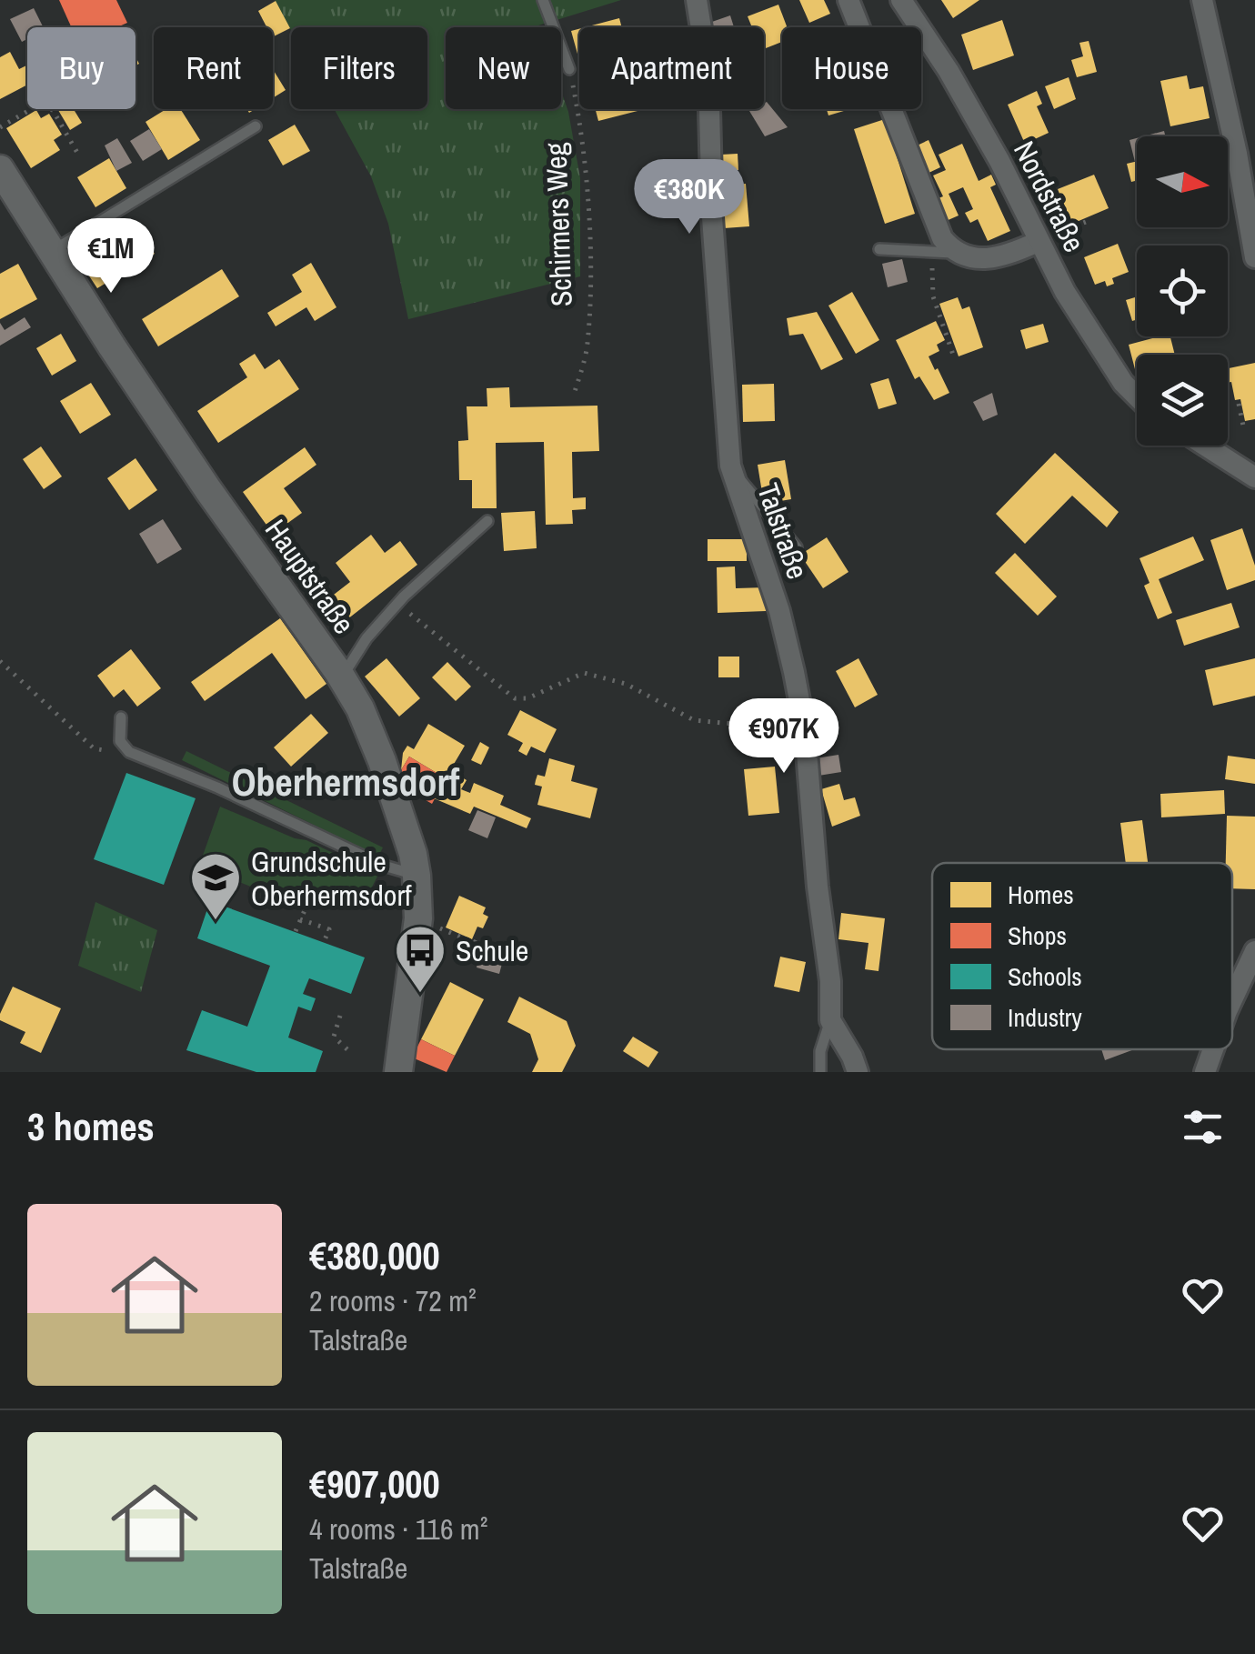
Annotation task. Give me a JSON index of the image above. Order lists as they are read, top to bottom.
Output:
{
  "streets": {
    "street": ["Nordstraße", "Talstraße", "Hauptstraße"],
    "path": ["Schirmers Weg"]
  },
  "districts": ["Oberhermsdorf"],
  "places": {
    "school or university": ["Grundschule Oberhermsdorf"],
    "bus stop": ["Schule"]
  },
  "legend": [
    "Homes",
    "Shops",
    "Schools",
    "Industry"
  ],
  "north": "right",
  "page": {
    "chip": [
      "Buy",
      "Rent",
      "Filters",
      "New",
      "Apartment",
      "House"
    ],
    "price": ["€380K", "€1M", "€907K"],
    "heading": "3 homes",
    "list": [
      {
        "name": "€380,000",
        "note": "2 rooms · 72 m² · Talstraße"
      },
      {
        "name": "€907,000",
        "note": "4 rooms · 116 m² · Talstraße"
      }
    ]
  }
}
